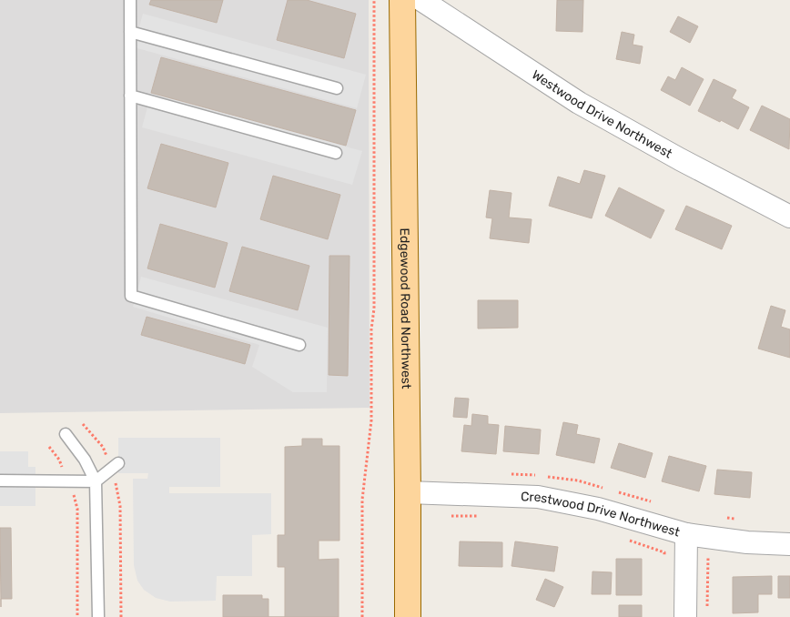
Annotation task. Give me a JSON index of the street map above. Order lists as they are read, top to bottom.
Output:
{
  "streets": {
    "main road": ["Edgewood Road Northwest"],
    "street": ["Westwood Drive Northwest", "Crestwood Drive Northwest"]
  },
  "crossings": [
    ["Edgewood Road Northwest", "Crestwood Drive Northwest"]
  ]
}
